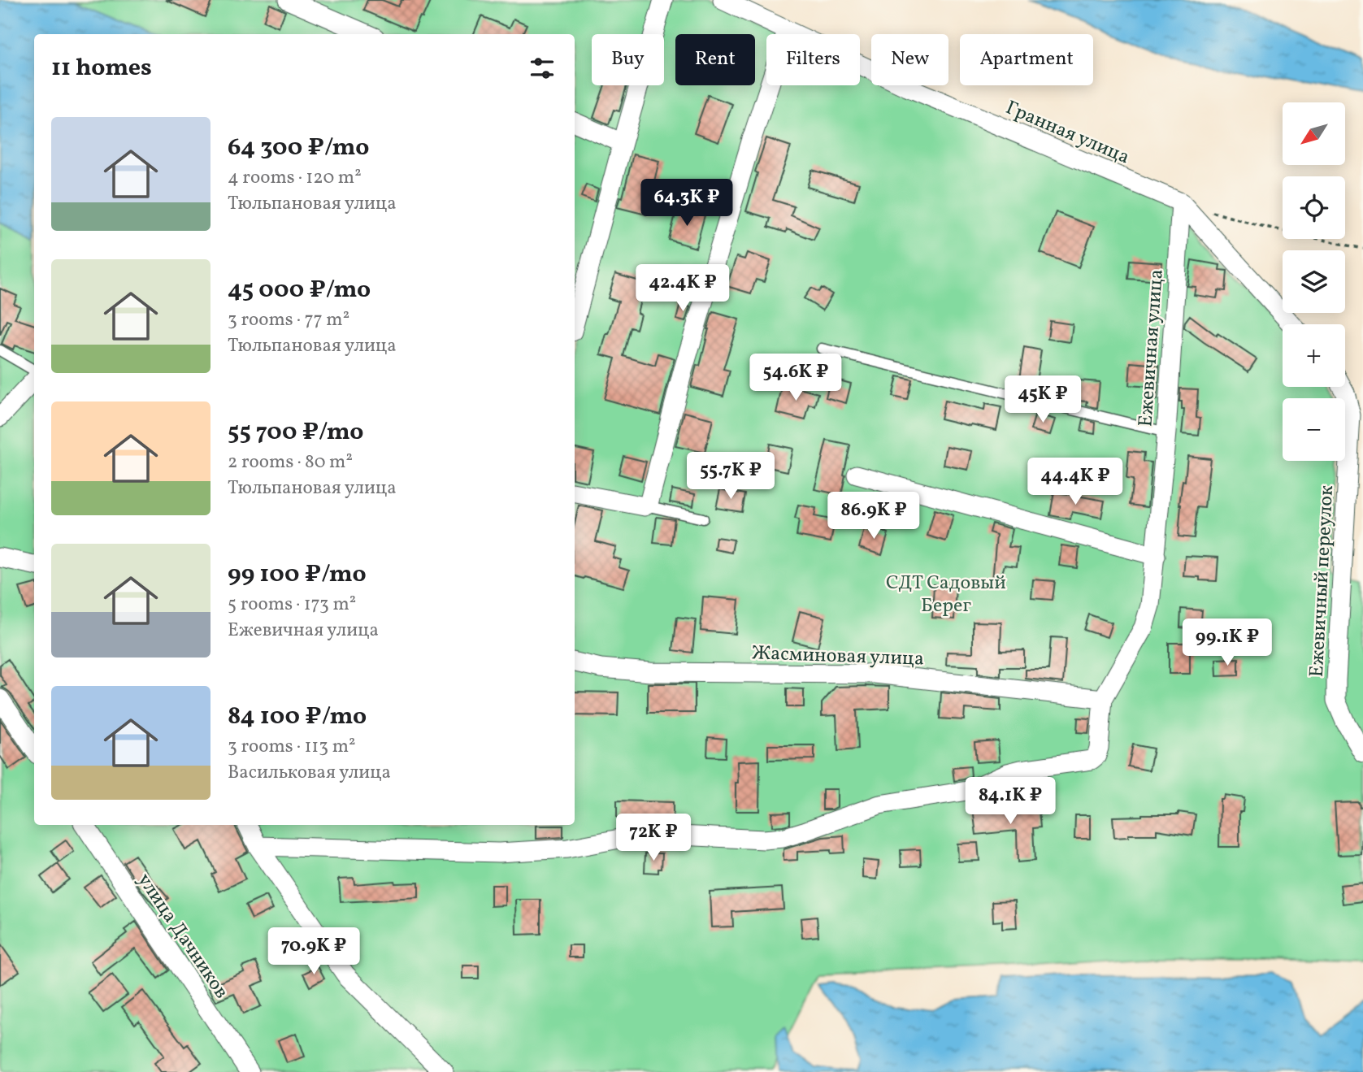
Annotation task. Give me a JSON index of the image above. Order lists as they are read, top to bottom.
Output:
{
  "streets": {
    "street": [
      "Гранная улица",
      "Ежевичная улица",
      "Ежевичный переулок",
      "Жасминовая улица",
      "улица Дачников"
    ]
  },
  "crossings": [
    ["Гранная улица", "Ежевичная улица"],
    ["Ежевичная улица", "Жасминовая улица"]
  ],
  "parks": ["СДТ Садовый Берег"],
  "north": "bottom left",
  "page": {
    "chip": [
      "Buy",
      "Rent",
      "Filters",
      "New",
      "Apartment"
    ],
    "heading": "11 homes",
    "map_buttons": ["+", "−"],
    "list": [
      {
        "name": "64 300 ₽/mo",
        "note": "4 rooms · 120 m² · Тюльпановая улица"
      },
      {
        "name": "45 000 ₽/mo",
        "note": "3 rooms · 77 m² · Тюльпановая улица"
      },
      {
        "name": "55 700 ₽/mo",
        "note": "2 rooms · 80 m² · Тюльпановая улица"
      },
      {
        "name": "99 100 ₽/mo",
        "note": "5 rooms · 173 m² · Ежевичная улица"
      },
      {
        "name": "84 100 ₽/mo",
        "note": "3 rooms · 113 m² · Васильковая улица"
      }
    ],
    "price": [
      "64.3K ₽",
      "42.4K ₽",
      "54.6K ₽",
      "45K ₽",
      "55.7K ₽",
      "44.4K ₽",
      "86.9K ₽",
      "99.1K ₽",
      "84.1K ₽",
      "72K ₽",
      "70.9K ₽"
    ]
  }
}
